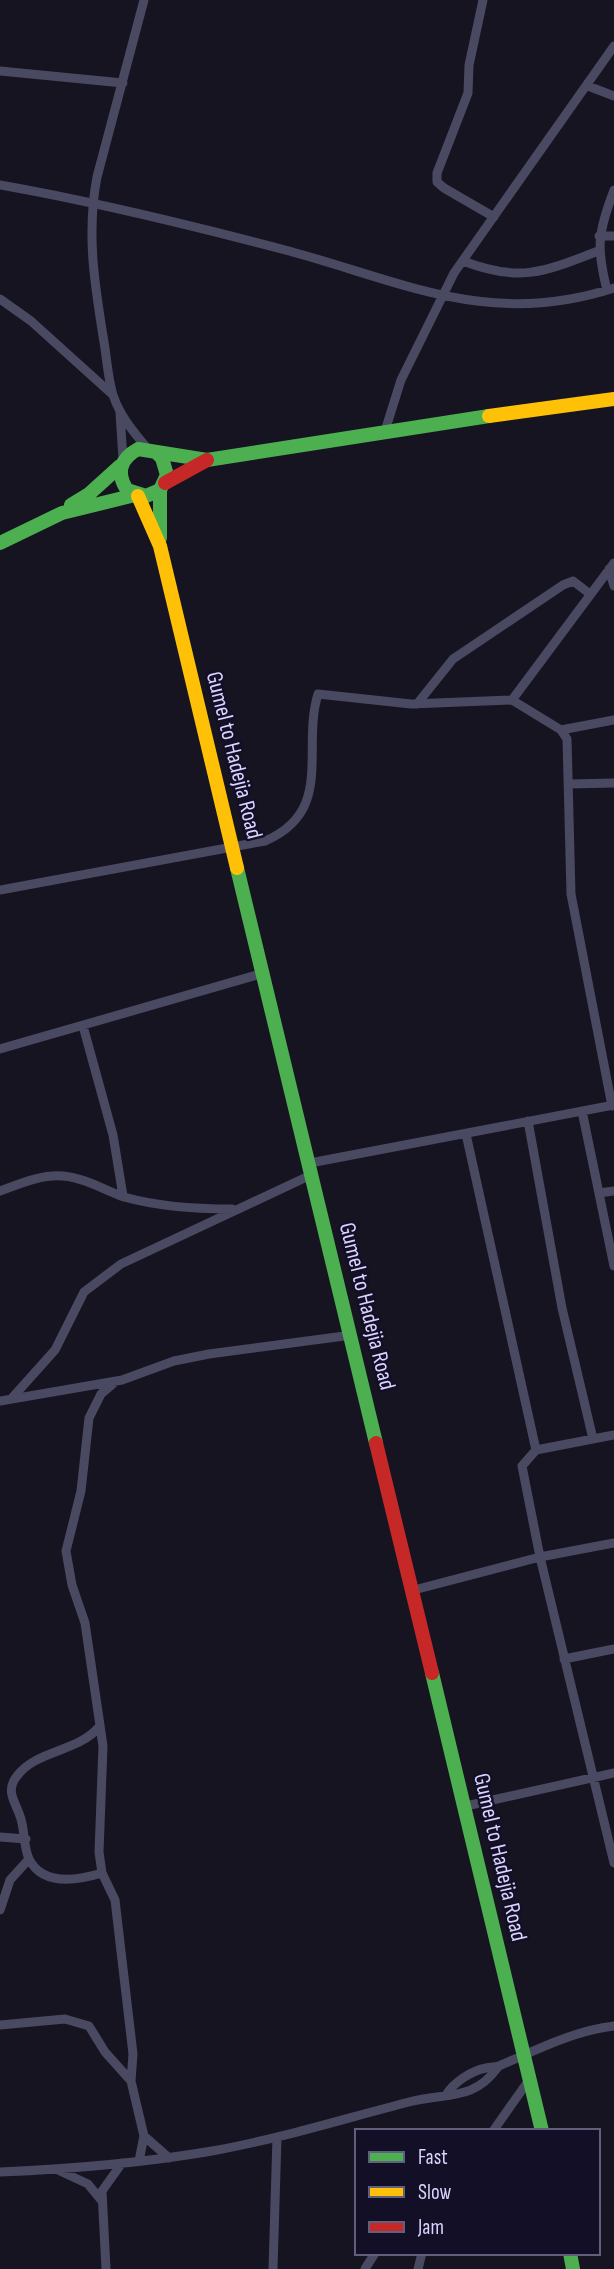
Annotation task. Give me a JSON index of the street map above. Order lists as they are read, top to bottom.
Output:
{
  "streets": {
    "main road": ["Gumel to Hadejia Road"]
  },
  "legend": ["Fast", "Slow", "Jam"]
}
